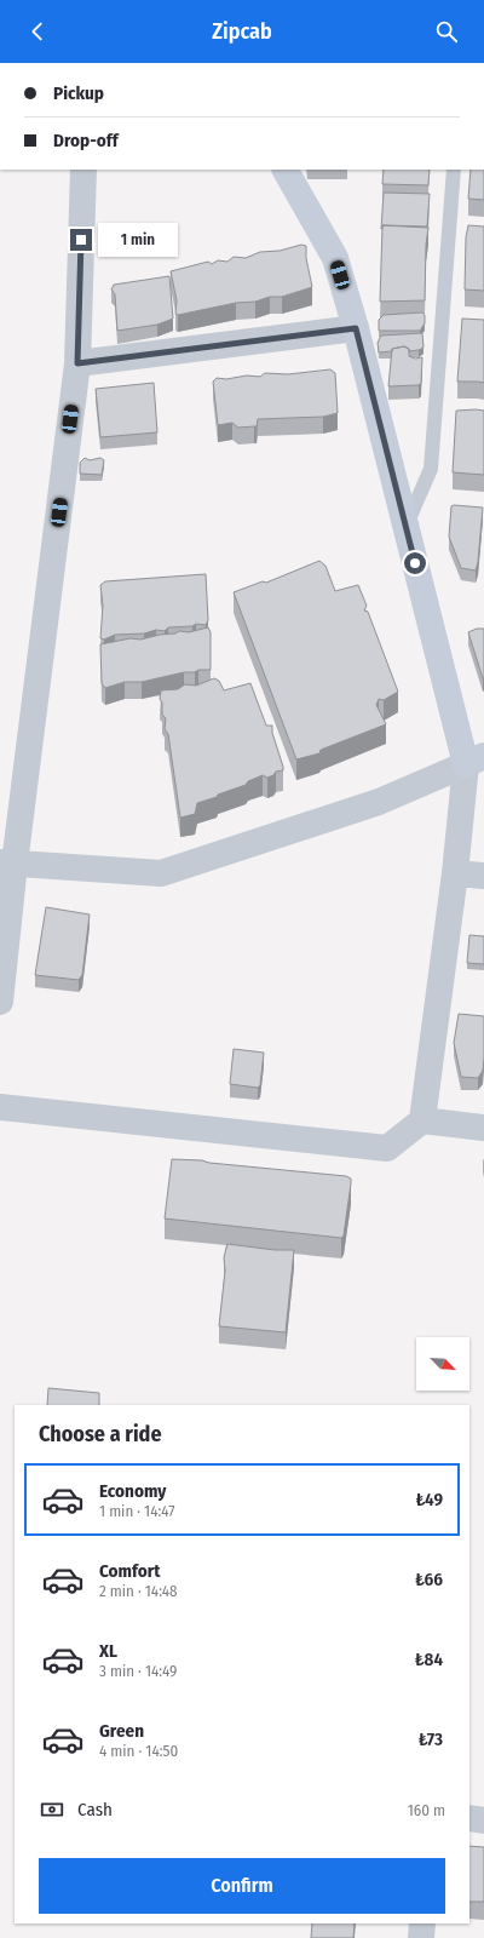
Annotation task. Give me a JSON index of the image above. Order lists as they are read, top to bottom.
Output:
{
  "north": "bottom right",
  "page": {
    "header": "Zipcab",
    "banner": ["Pickup", "Drop-off"],
    "bubble": "1 min",
    "heading": "Choose a ride",
    "list": [
      {
        "name": "Economy",
        "note": "1 min · 14:47",
        "value": "₺49"
      },
      {
        "name": "Comfort",
        "note": "2 min · 14:48",
        "value": "₺66"
      },
      {
        "name": "XL",
        "note": "3 min · 14:49",
        "value": "₺84"
      },
      {
        "name": "Green",
        "note": "4 min · 14:50",
        "value": "₺73"
      }
    ],
    "pay": ["Cash", "160 m"],
    "buttons": "Confirm"
  }
}
